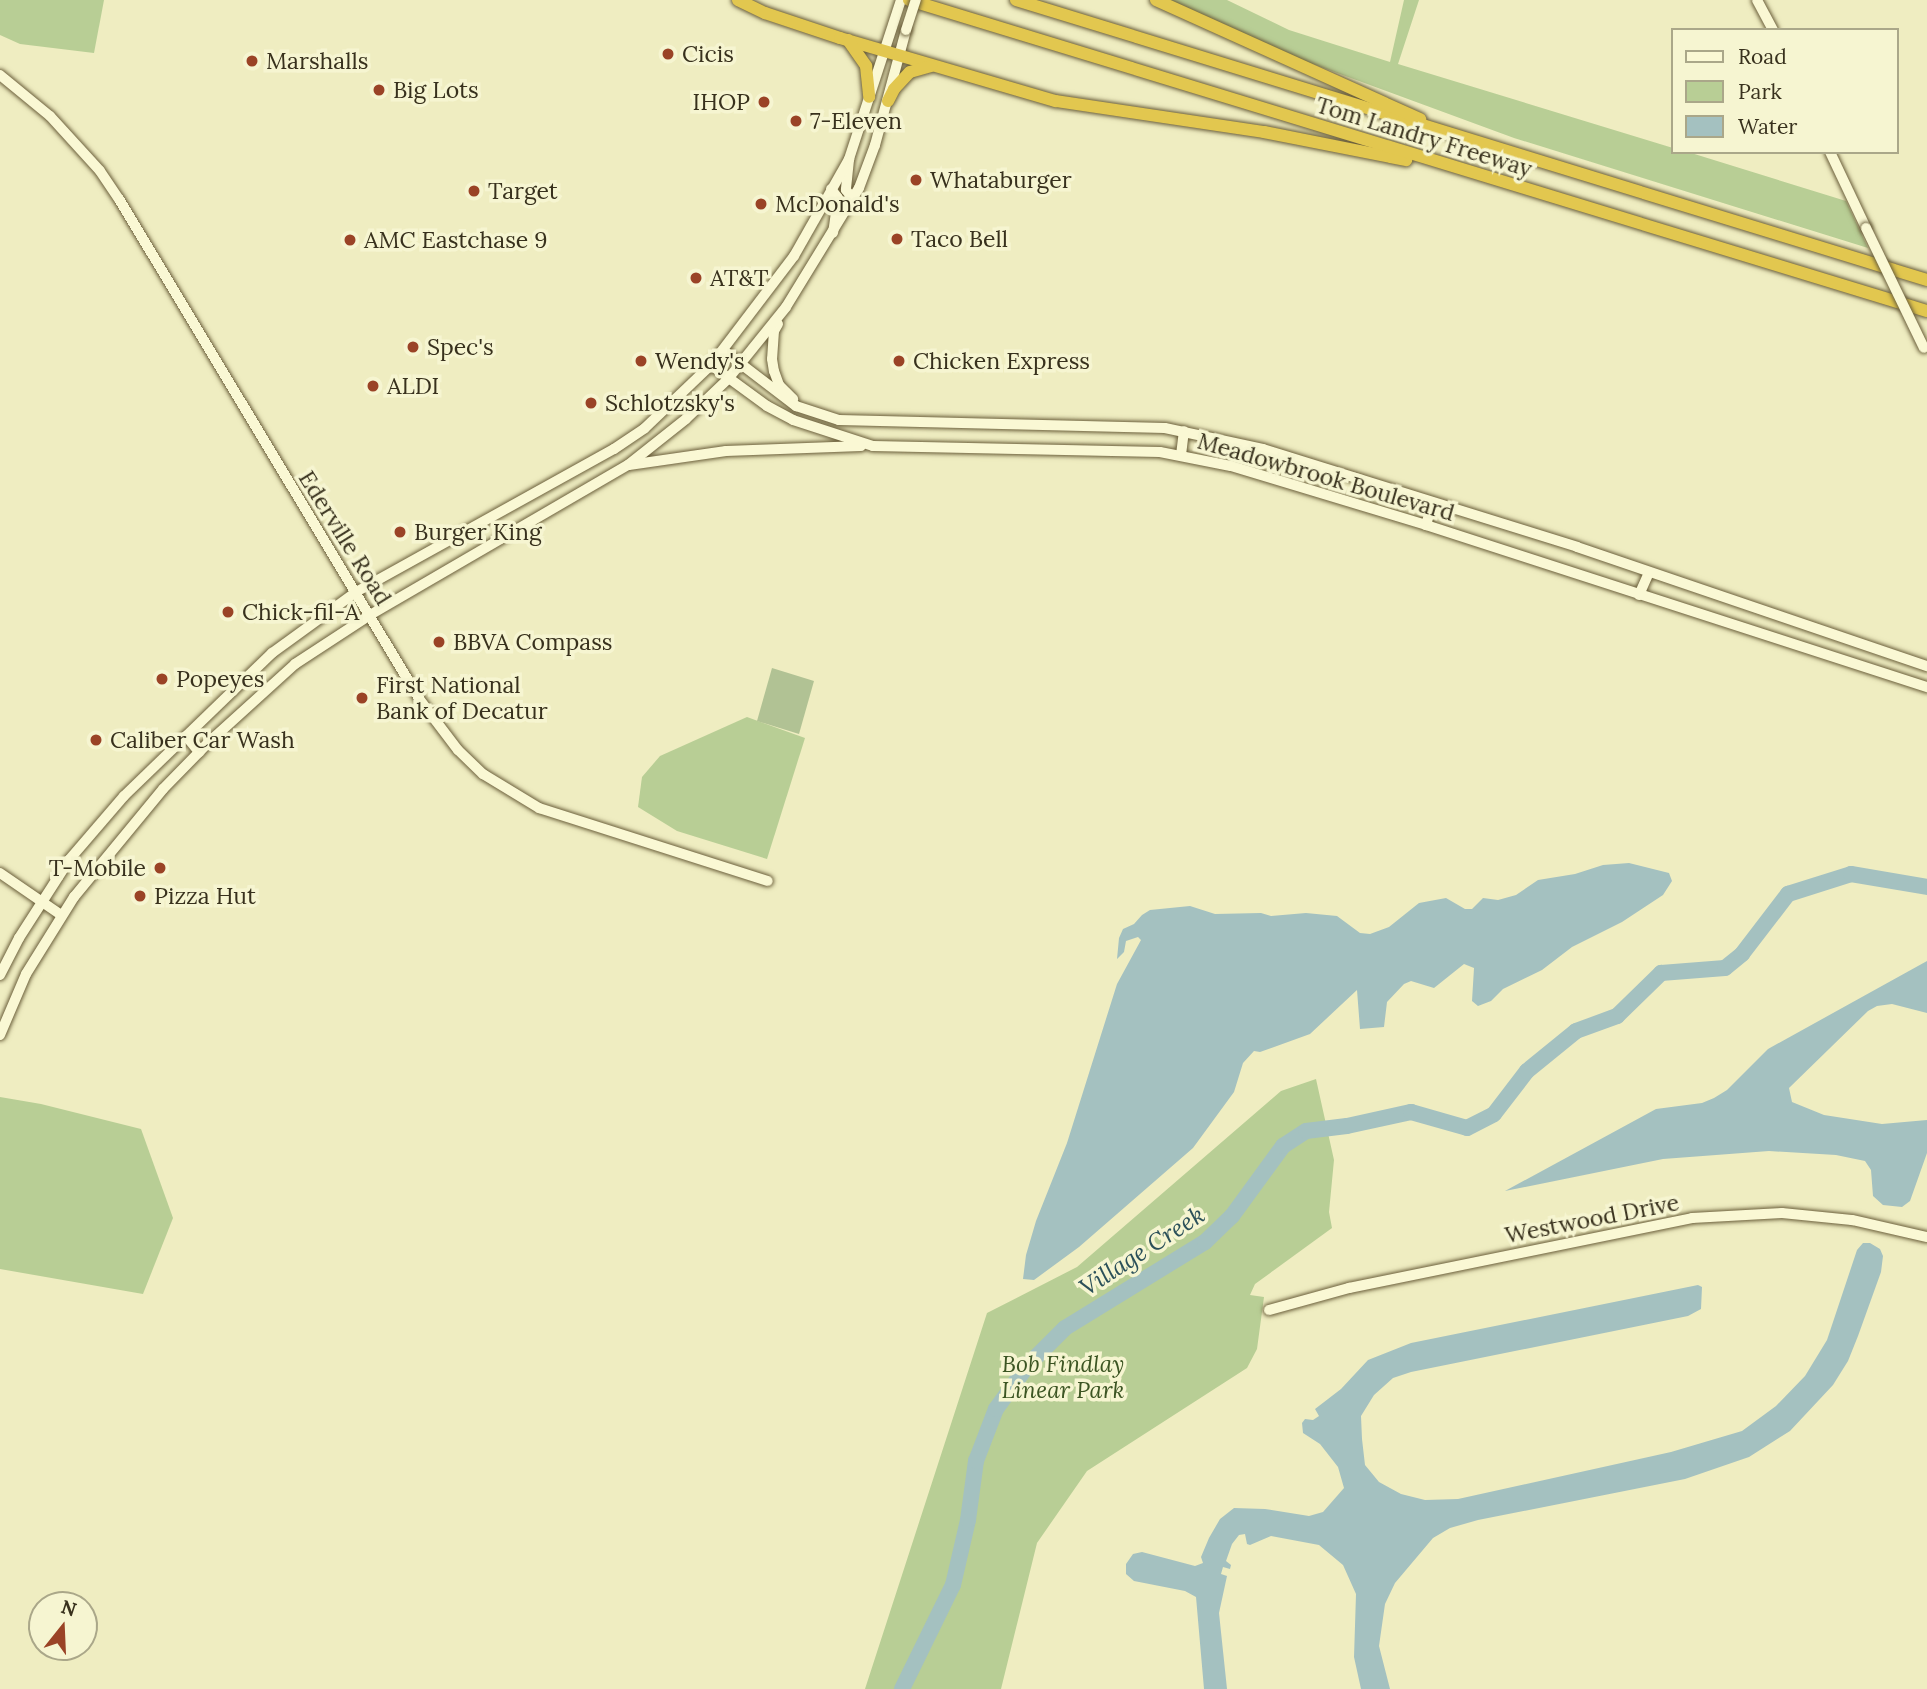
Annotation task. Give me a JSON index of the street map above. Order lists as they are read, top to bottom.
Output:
{
  "streets": {
    "highway": ["Tom Landry Freeway"],
    "main road": ["Meadowbrook Boulevard", "Ederville Road", "Westwood Drive"]
  },
  "water": ["Village Creek"],
  "parks": ["Bob Findlay Linear Park"],
  "places": [
    "Cicis",
    "Marshalls",
    "Big Lots",
    "IHOP",
    "7-Eleven",
    "Whataburger",
    "Target",
    "McDonald's",
    "Taco Bell",
    "AMC Eastchase 9",
    "AT&T",
    "Spec's",
    "Wendy's",
    "Chicken Express",
    "ALDI",
    "Schlotzsky's",
    "Burger King",
    "Chick-fil-A",
    "BBVA Compass",
    "Popeyes",
    "First National Bank of Decatur",
    "Caliber Car Wash",
    "T-Mobile",
    "Pizza Hut"
  ],
  "legend": ["Road", "Park", "Water"],
  "north": "top"
}
